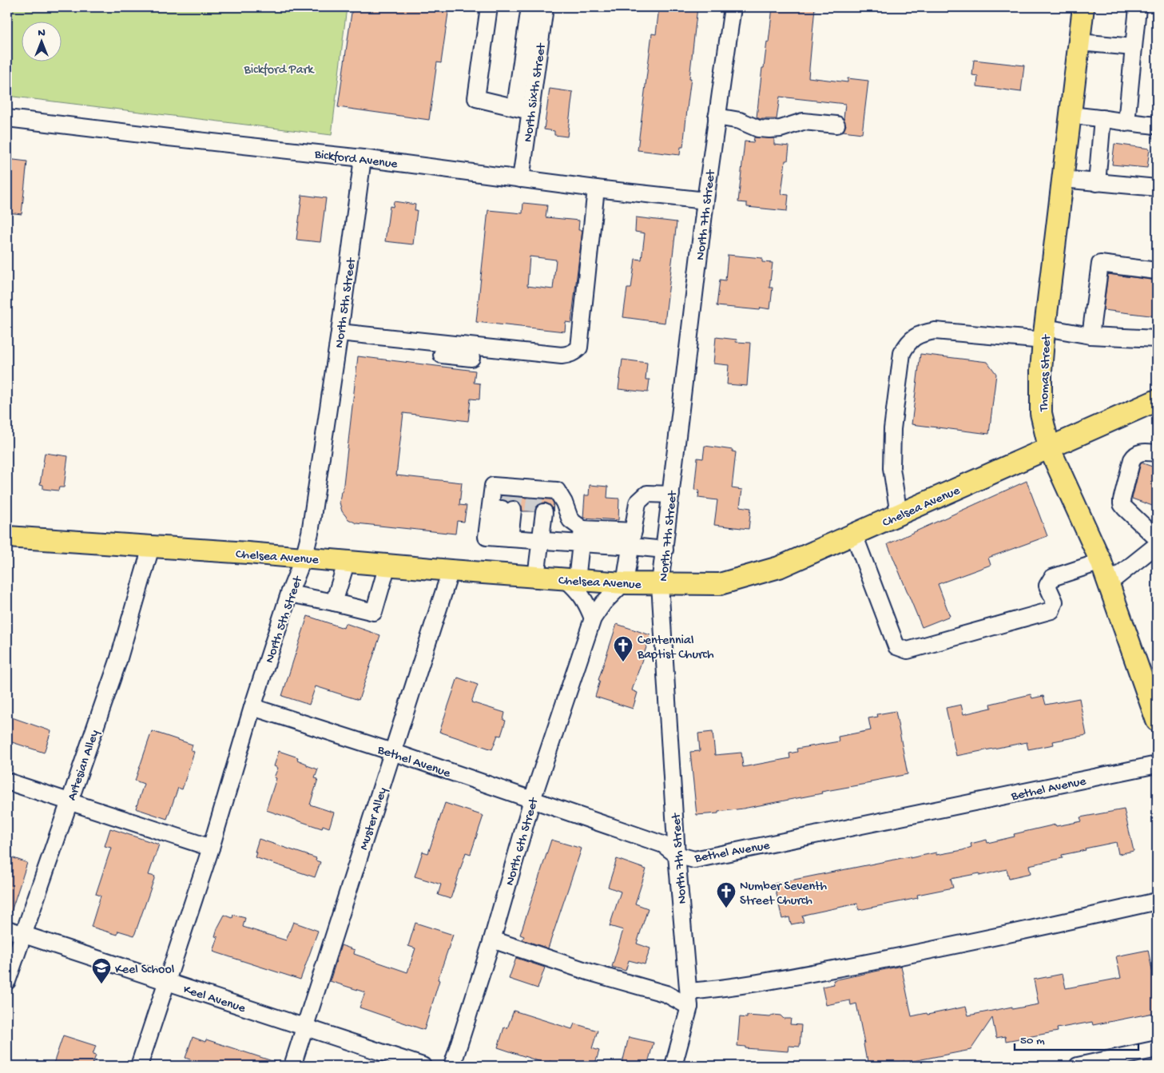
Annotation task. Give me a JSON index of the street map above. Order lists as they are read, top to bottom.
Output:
{
  "streets": {
    "main road": ["Thomas Street", "Chelsea Avenue"],
    "street": [
      "North Sixth Street",
      "Bickford Avenue",
      "North 7th Street",
      "North 5th Street",
      "Bethel Avenue",
      "Artesian Alley",
      "Muster Alley",
      "North 6th Street",
      "Keel Avenue"
    ]
  },
  "crossings": [
    ["North Sixth Street", "Bickford Avenue"],
    ["Bickford Avenue", "North 7th Street"],
    ["Bickford Avenue", "North 5th Street"],
    ["North 7th Street", "Chelsea Avenue"],
    ["North 7th Street", "Bethel Avenue"],
    ["North 5th Street", "Chelsea Avenue"],
    ["North 5th Street", "Bethel Avenue"],
    ["North 5th Street", "Keel Avenue"],
    ["Thomas Street", "Chelsea Avenue"],
    ["Chelsea Avenue", "Artesian Alley"],
    ["Chelsea Avenue", "Muster Alley"],
    ["Chelsea Avenue", "North 6th Street"],
    ["Bethel Avenue", "Muster Alley"],
    ["Bethel Avenue", "North 6th Street"],
    ["Artesian Alley", "Keel Avenue"],
    ["Muster Alley", "Keel Avenue"]
  ],
  "parks": ["Bickford Park"],
  "places": {
    "church": ["Centennial Baptist Church", "Number Seventh Street Church"],
    "school or university": ["Keel School"]
  },
  "scale_bar": "50 m",
  "north": "top"
}
